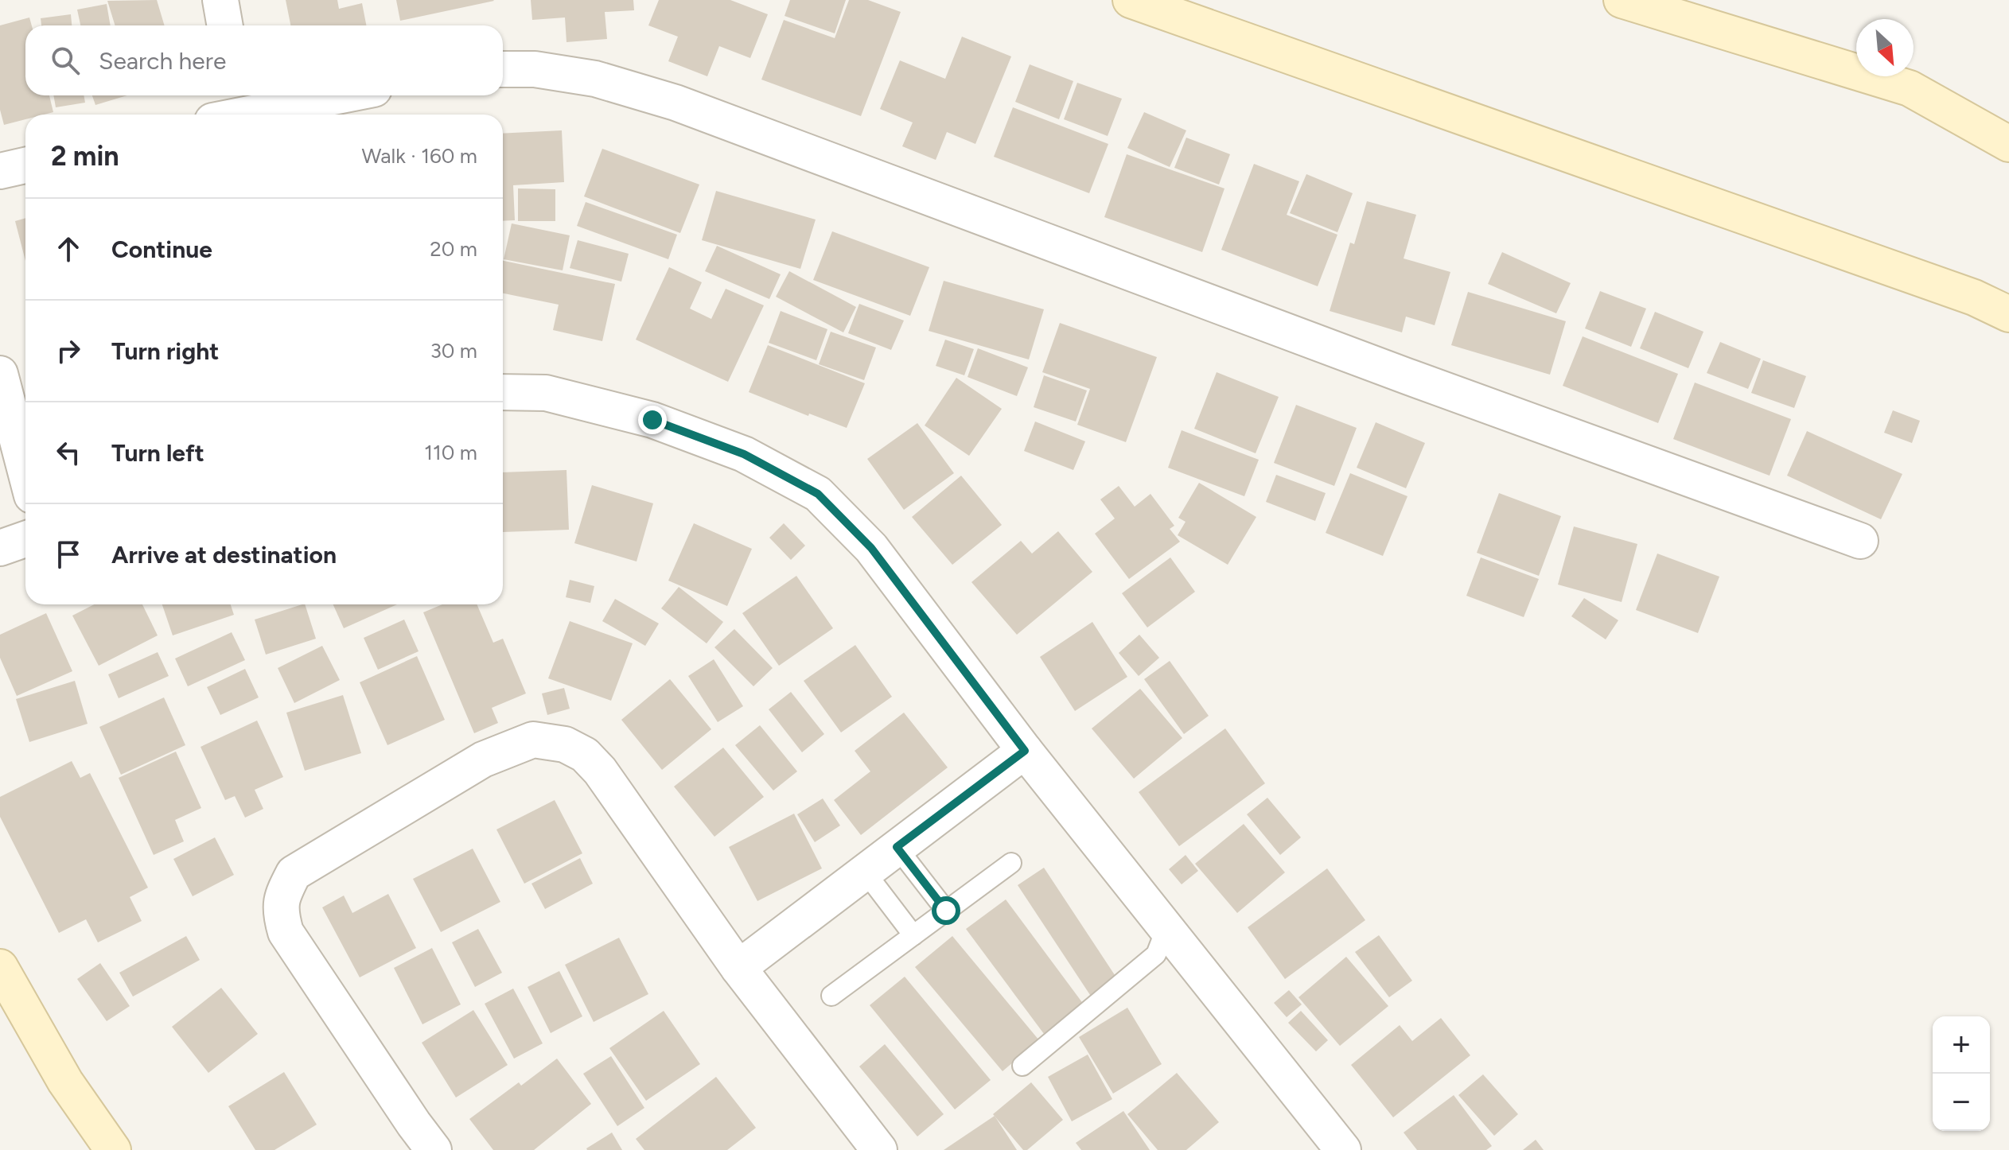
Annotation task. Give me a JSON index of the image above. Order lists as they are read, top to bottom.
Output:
{
  "north": "bottom right",
  "page": {
    "search": "Search here",
    "heading": ["2 min", "Walk · 160 m"],
    "list": [
      ["Continue", "20 m"],
      ["Turn right", "30 m"],
      ["Turn left", "110 m"],
      "Arrive at destination"
    ],
    "map_buttons": ["+", "−"]
  }
}
